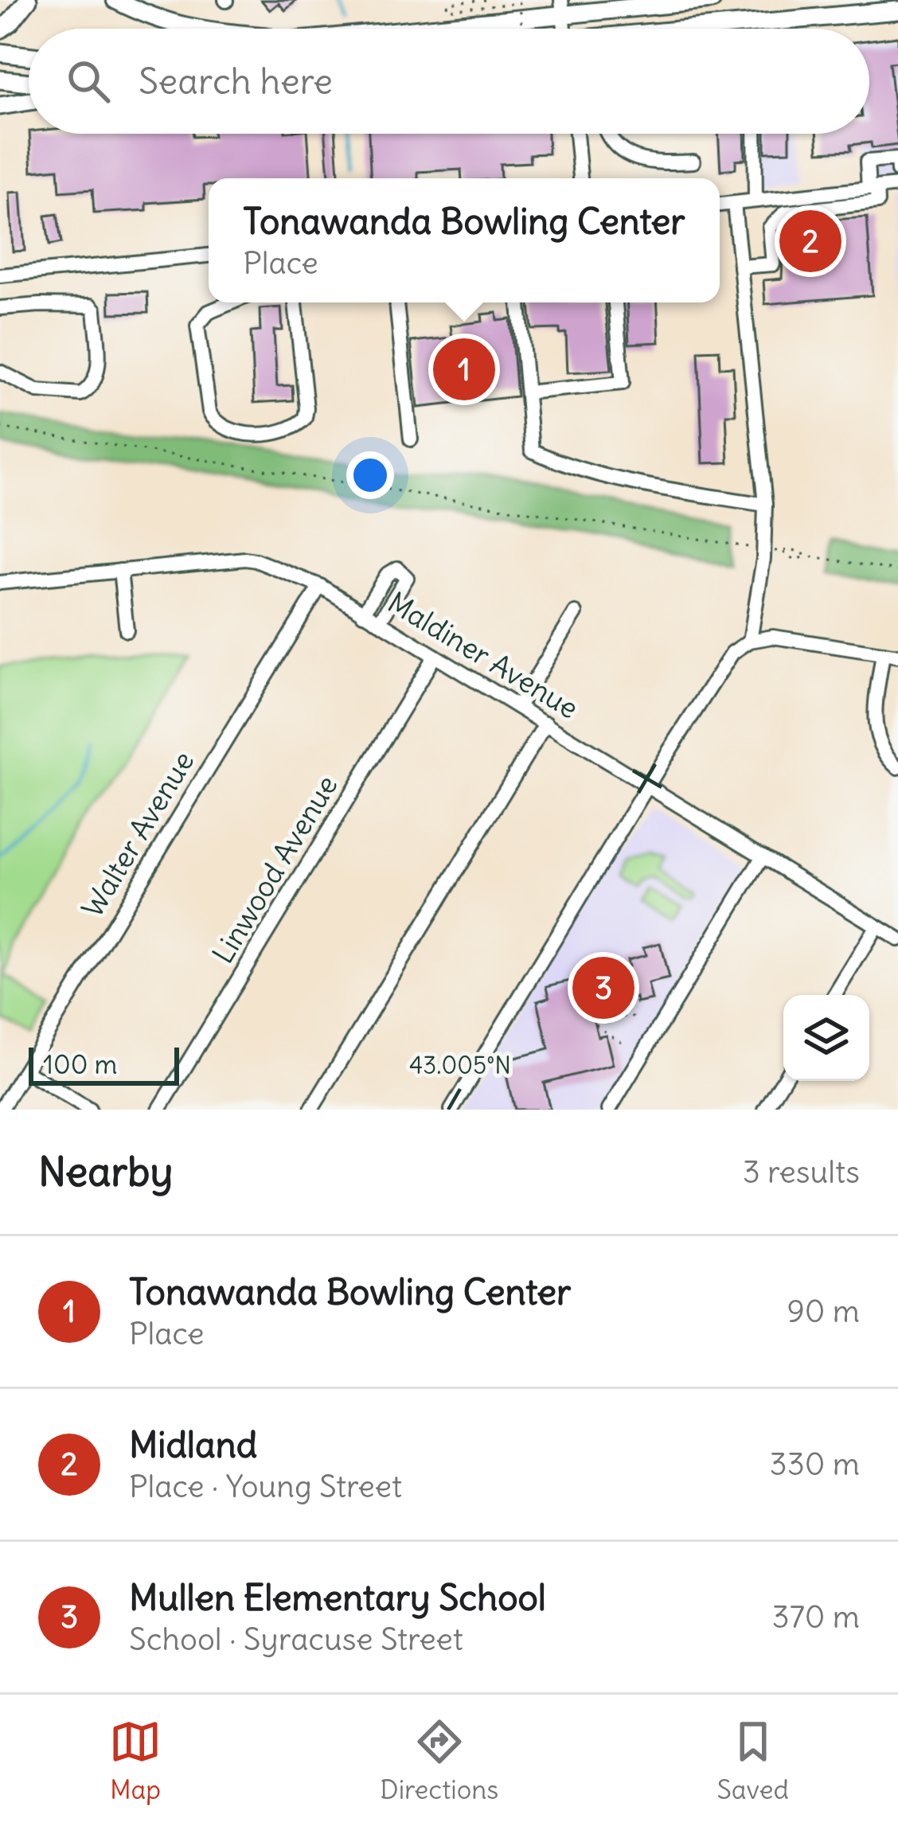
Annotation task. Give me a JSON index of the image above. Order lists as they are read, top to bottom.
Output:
{
  "streets": {
    "street": ["Maldiner Avenue", "Walter Avenue", "Linwood Avenue"]
  },
  "crossings": [
    ["Maldiner Avenue", "Walter Avenue"],
    ["Maldiner Avenue", "Linwood Avenue"]
  ],
  "scale_bar": "100 m",
  "page": {
    "search": "Search here",
    "popup": ["Tonawanda Bowling Center", "Place"],
    "pins": ["2", "1", "3"],
    "scale": "100 m",
    "heading": ["Nearby", "3 results"],
    "list": [
      {
        "mark": "1",
        "name": "Tonawanda Bowling Center",
        "note": "Place",
        "value": "90 m"
      },
      {
        "mark": "2",
        "name": "Midland",
        "note": "Place · Young Street",
        "value": "330 m"
      },
      {
        "mark": "3",
        "name": "Mullen Elementary School",
        "note": "School · Syracuse Street",
        "value": "370 m"
      }
    ],
    "nav": ["Map", "Directions", "Saved"]
  },
  "coordinates": ["43.005°N"]
}
